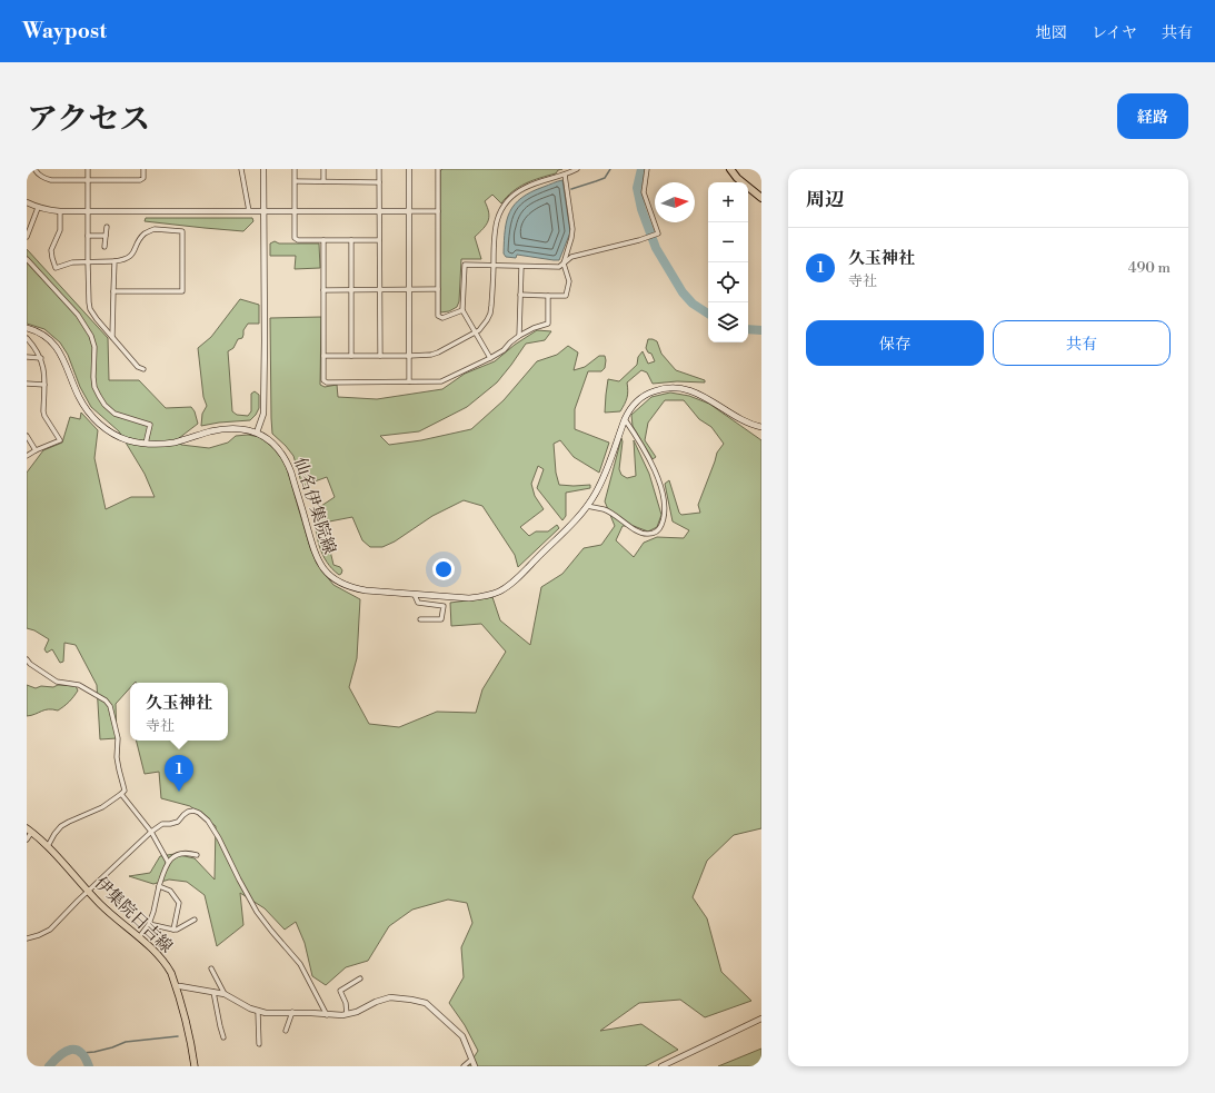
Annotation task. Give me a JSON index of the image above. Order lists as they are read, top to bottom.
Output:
{
  "streets": {
    "main road": ["仙名伊集院線", "伊集院日吉線"]
  },
  "north": "right",
  "page": {
    "header": "Waypost",
    "nav": ["地図", "レイヤ", "共有"],
    "title": "アクセス",
    "buttons": [
      "経路",
      ["保存", "共有"]
    ],
    "heading": "周辺",
    "map_buttons": ["+", "−"],
    "list": [
      {
        "mark": "1",
        "name": "久玉神社",
        "note": "寺社",
        "value": "490 m"
      }
    ],
    "popup": ["久玉神社", "寺社"],
    "pins": "1"
  }
}
